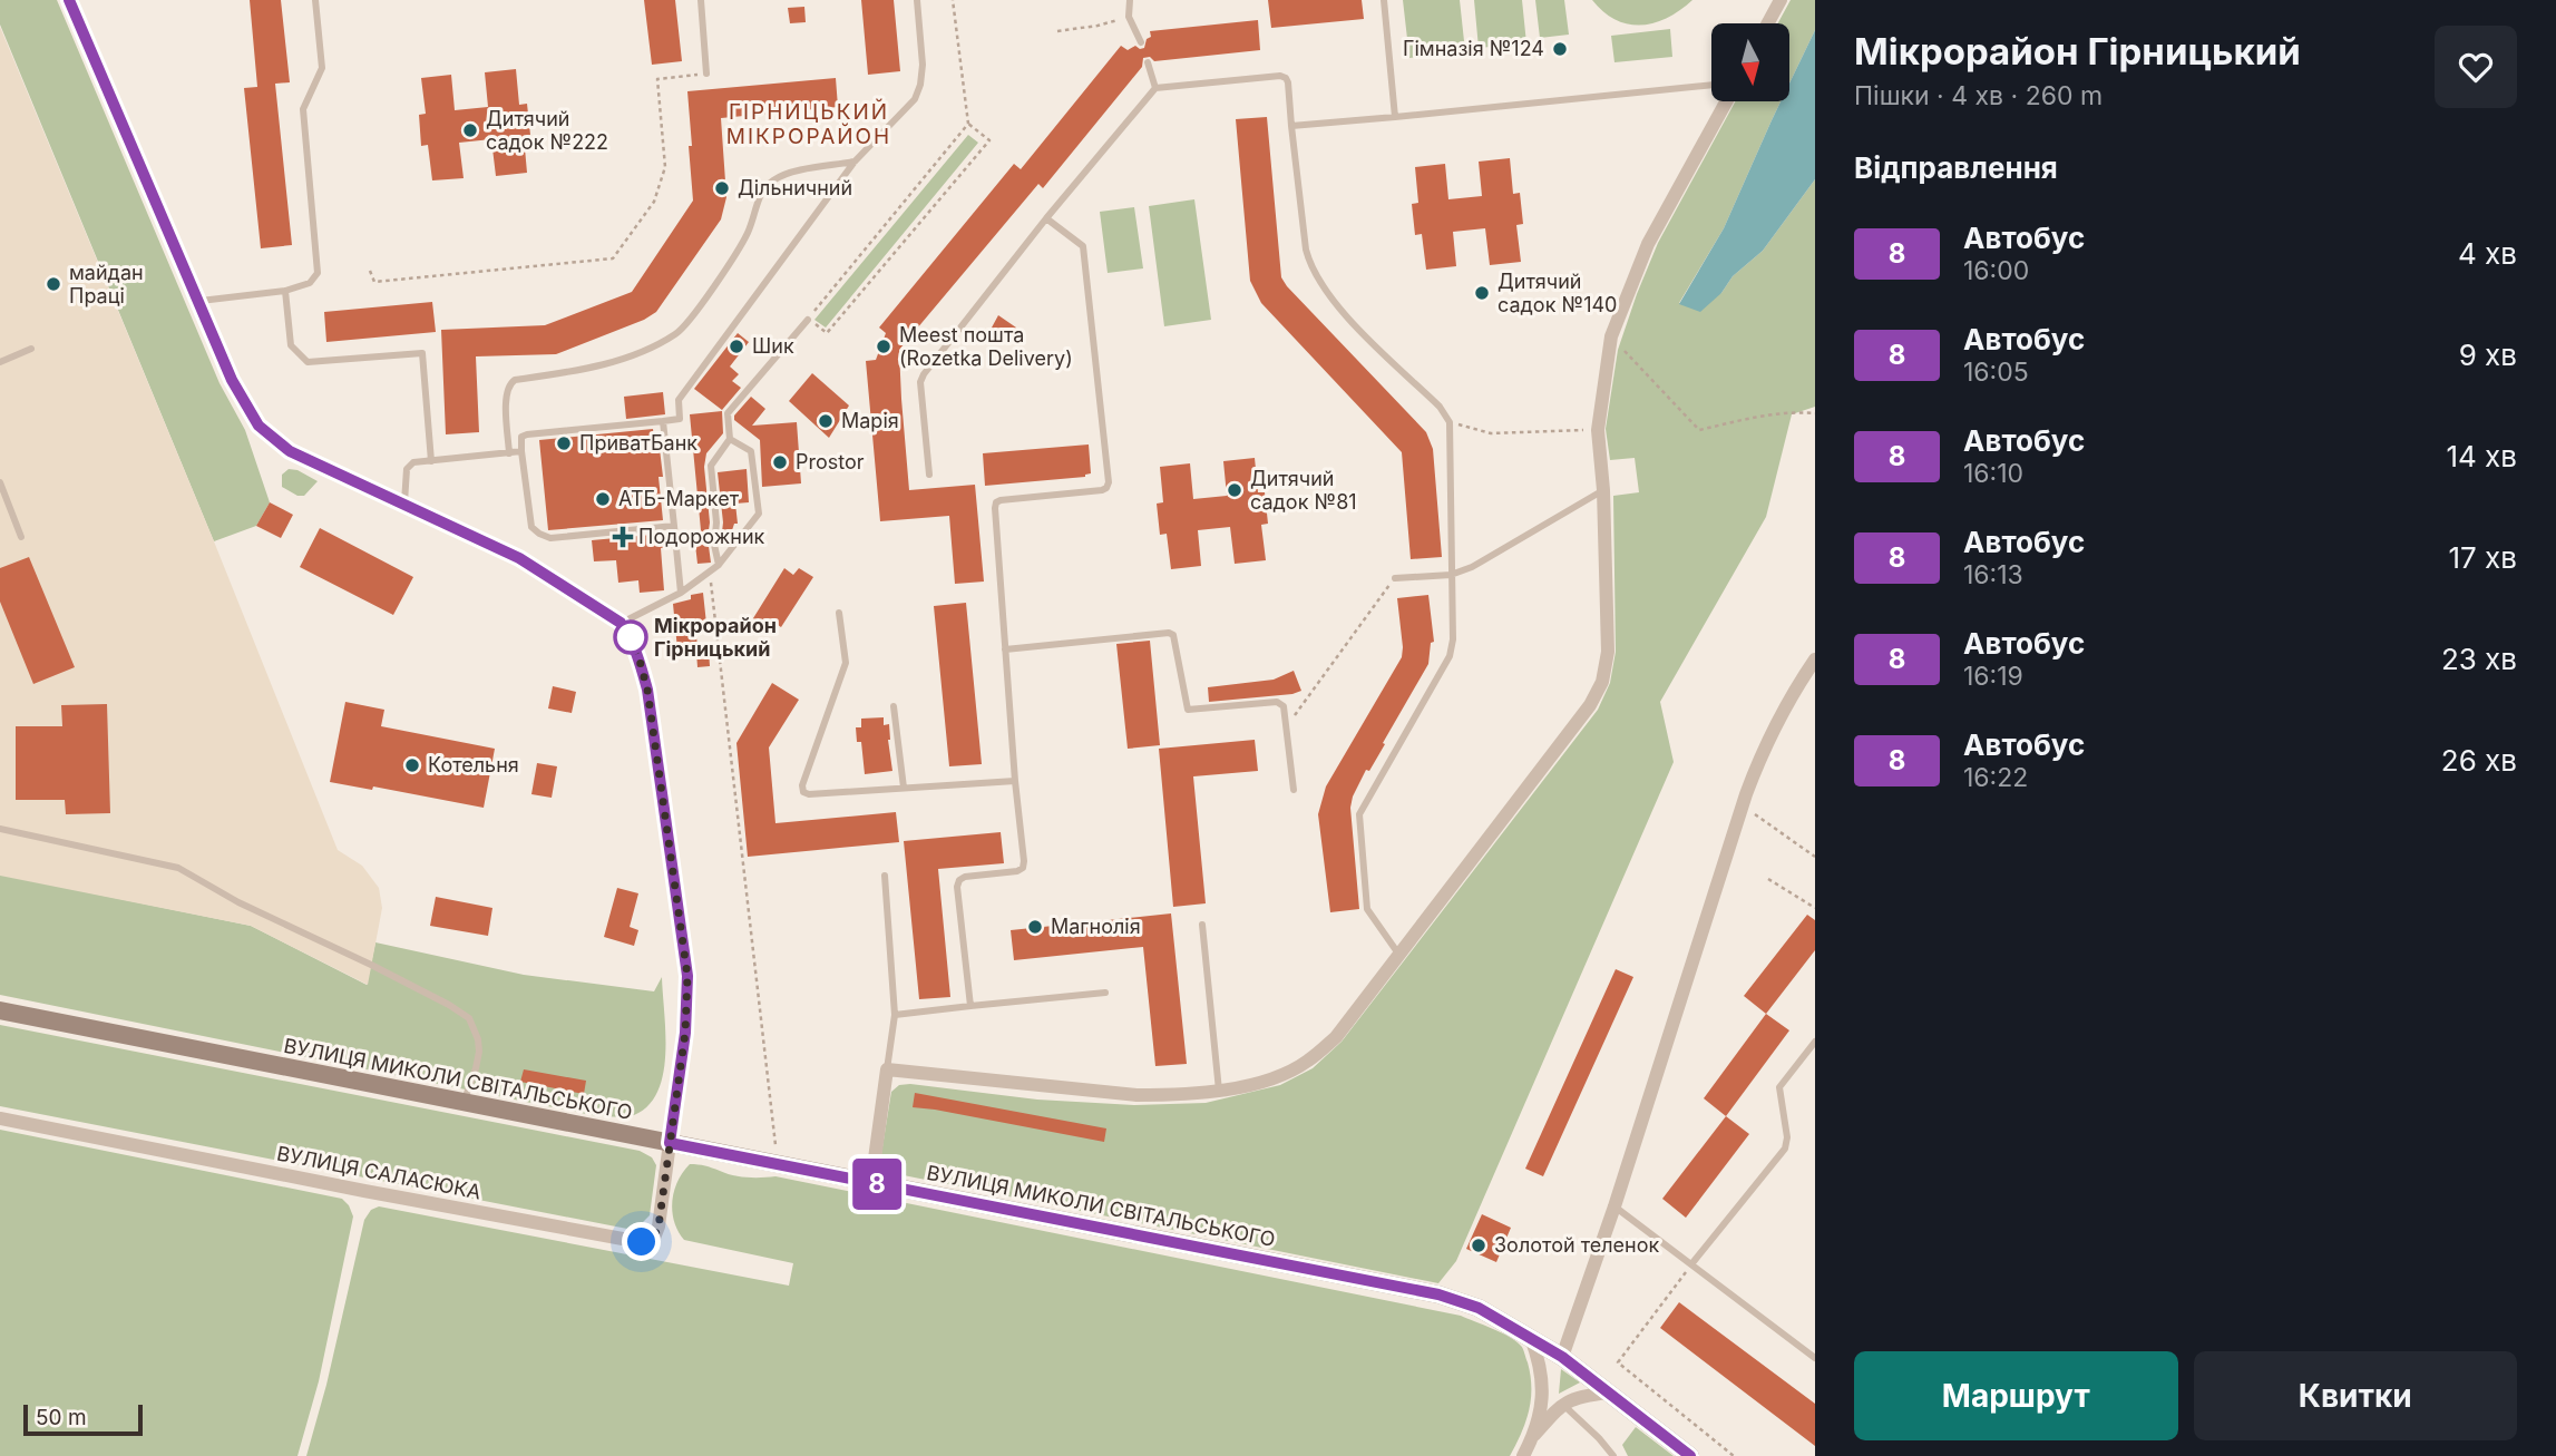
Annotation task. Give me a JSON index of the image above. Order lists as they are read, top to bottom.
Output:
{
  "streets": {
    "main road": ["ВУЛИЦЯ МИКОЛИ СВІТАЛЬСЬКОГО"],
    "street": ["ВУЛИЦЯ САЛАСЮКА"]
  },
  "crossings": [
    ["ВУЛИЦЯ МИКОЛИ СВІТАЛЬСЬКОГО", "ВУЛИЦЯ САЛАСЮКА"]
  ],
  "districts": ["ГІРНИЦЬКИЙ МІКРОРАЙОН"],
  "places": {
    "other": [
      "Гімназія №124",
      "Дитячий садок №222",
      "Дільничний",
      "майдан Праці",
      "Дитячий садок №140",
      "Шик",
      "Meest пошта (Rozetka Delivery)",
      "Марія",
      "ПриватБанк",
      "Prostor",
      "Дитячий садок №81",
      "АТБ-Маркет",
      "Мiкрорайон Гiрницький",
      "Котельня",
      "Магнолія",
      "Золотой теленок"
    ],
    "health": ["Подорожник"]
  },
  "lines": ["bus line 8"],
  "scale_bar": "50 m",
  "north": "bottom",
  "page": {
    "on_map": "8",
    "heading": [
      ["Мiкрорайон Гiрницький", "Пішки · 4 хв · 260 m"],
      "Відправлення"
    ],
    "list": [
      {
        "mark": "8",
        "name": "Автобус",
        "note": "16:00",
        "value": "4 хв"
      },
      {
        "mark": "8",
        "name": "Автобус",
        "note": "16:05",
        "value": "9 хв"
      },
      {
        "mark": "8",
        "name": "Автобус",
        "note": "16:10",
        "value": "14 хв"
      },
      {
        "mark": "8",
        "name": "Автобус",
        "note": "16:13",
        "value": "17 хв"
      },
      {
        "mark": "8",
        "name": "Автобус",
        "note": "16:19",
        "value": "23 хв"
      },
      {
        "mark": "8",
        "name": "Автобус",
        "note": "16:22",
        "value": "26 хв"
      }
    ],
    "buttons": ["Маршрут", "Квитки"],
    "scale": "50 m"
  }
}
